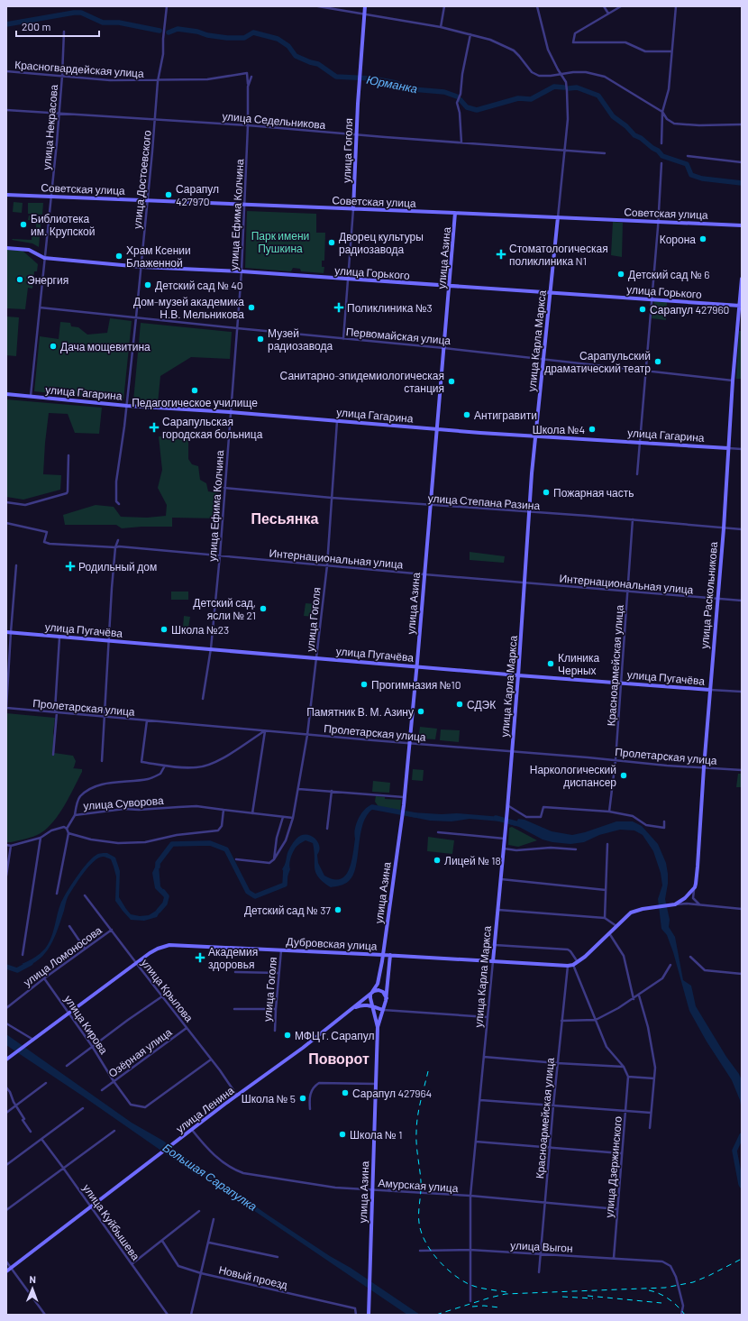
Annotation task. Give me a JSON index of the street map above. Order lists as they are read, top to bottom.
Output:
{
  "streets": {
    "main road": [
      "улица Гоголя",
      "Советская улица",
      "улица Азина",
      "улица Горького",
      "улица Карла Маркса",
      "улица Гагарина",
      "улица Раскольникова",
      "улица Пугачёва",
      "Дубровская улица",
      "улица Ленина"
    ],
    "street": [
      "Красногвардейская улица",
      "улица Седельникова",
      "улица Некрасова",
      "улица Достоевского",
      "улица Ефима Колчина",
      "Первомайская улица",
      "улица Степана Разина",
      "Интернациональная улица",
      "Красноармейская улица",
      "Пролетарская улица",
      "улица Суворова",
      "улица Ломоносова",
      "улица Крылова",
      "улица Кирова",
      "Озёрная улица",
      "улица Дзержинского",
      "Амурская улица",
      "улица Куйбышева",
      "улица Выгон",
      "Новый проезд"
    ]
  },
  "crossings": [
    ["Красногвардейская улица", "улица Некрасова"],
    ["Красногвардейская улица", "улица Достоевского"],
    ["Красногвардейская улица", "улица Ефима Колчина"],
    ["улица Седельникова", "улица Некрасова"],
    ["улица Седельникова", "улица Гоголя"],
    ["улица Седельникова", "улица Достоевского"],
    ["улица Седельникова", "улица Ефима Колчина"],
    ["улица Седельникова", "улица Карла Маркса"],
    ["улица Некрасова", "Советская улица"],
    ["улица Некрасова", "улица Горького"],
    ["улица Некрасова", "Первомайская улица"],
    ["улица Некрасова", "улица Гагарина"],
    ["улица Гоголя", "Советская улица"],
    ["улица Гоголя", "улица Горького"],
    ["улица Гоголя", "Первомайская улица"],
    ["улица Гоголя", "улица Гагарина"],
    ["улица Гоголя", "улица Степана Разина"],
    ["улица Гоголя", "Интернациональная улица"],
    ["улица Гоголя", "улица Пугачёва"],
    ["улица Гоголя", "Пролетарская улица"],
    ["улица Гоголя", "улица Суворова"],
    ["улица Гоголя", "Дубровская улица"],
    ["улица Достоевского", "Советская улица"],
    ["улица Достоевского", "улица Горького"],
    ["улица Достоевского", "Первомайская улица"],
    ["улица Достоевского", "улица Гагарина"],
    ["Советская улица", "улица Ефима Колчина"],
    ["Советская улица", "улица Азина"],
    ["Советская улица", "улица Карла Маркса"],
    ["улица Ефима Колчина", "улица Горького"],
    ["улица Ефима Колчина", "Первомайская улица"],
    ["улица Ефима Колчина", "улица Гагарина"],
    ["улица Ефима Колчина", "улица Степана Разина"],
    ["улица Ефима Колчина", "Интернациональная улица"],
    ["улица Ефима Колчина", "улица Пугачёва"],
    ["улица Азина", "улица Горького"],
    ["улица Азина", "Первомайская улица"],
    ["улица Азина", "улица Гагарина"],
    ["улица Азина", "улица Степана Разина"],
    ["улица Азина", "Интернациональная улица"],
    ["улица Азина", "улица Пугачёва"],
    ["улица Азина", "Пролетарская улица"],
    ["улица Азина", "Дубровская улица"],
    ["улица Азина", "улица Ленина"],
    ["улица Азина", "Амурская улица"],
    ["улица Горького", "улица Карла Маркса"],
    ["улица Горького", "улица Раскольникова"],
    ["Первомайская улица", "улица Карла Маркса"],
    ["Первомайская улица", "улица Раскольникова"],
    ["улица Карла Маркса", "улица Гагарина"],
    ["улица Карла Маркса", "улица Степана Разина"],
    ["улица Карла Маркса", "Интернациональная улица"],
    ["улица Карла Маркса", "улица Пугачёва"],
    ["улица Карла Маркса", "Пролетарская улица"],
    ["улица Карла Маркса", "Дубровская улица"],
    ["улица Карла Маркса", "Амурская улица"],
    ["улица Карла Маркса", "улица Выгон"],
    ["улица Гагарина", "улица Раскольникова"],
    ["улица Степана Разина", "улица Раскольникова"],
    ["улица Степана Разина", "Красноармейская улица"],
    ["Интернациональная улица", "улица Раскольникова"],
    ["Интернациональная улица", "Красноармейская улица"],
    ["улица Раскольникова", "улица Пугачёва"],
    ["улица Раскольникова", "Пролетарская улица"],
    ["улица Пугачёва", "Красноармейская улица"],
    ["Красноармейская улица", "Пролетарская улица"],
    ["Красноармейская улица", "Дубровская улица"],
    ["Красноармейская улица", "Амурская улица"],
    ["Красноармейская улица", "улица Выгон"],
    ["Дубровская улица", "улица Крылова"],
    ["Дубровская улица", "улица Кирова"],
    ["улица Ломоносова", "улица Крылова"],
    ["улица Ломоносова", "улица Кирова"],
    ["улица Крылова", "улица Кирова"],
    ["улица Крылова", "Озёрная улица"],
    ["улица Крылова", "улица Ленина"],
    ["улица Кирова", "Озёрная улица"],
    ["улица Ленина", "Амурская улица"],
    ["улица Ленина", "улица Куйбышева"],
    ["улица Дзержинского", "Амурская улица"],
    ["улица Дзержинского", "улица Выгон"]
  ],
  "districts": ["Песьянка", "Поворот"],
  "water": ["Юрманка", "Большая Сарапулка"],
  "parks": ["Парк имени Пушкина"],
  "places": {
    "other": [
      "Сарапул 427970",
      "Библиотека им. Крупской",
      "Корона",
      "Дворец культуры радиозавода",
      "Храм Ксении Блаженной",
      "Детский сад № 6",
      "Энергия",
      "Детский сад № 40",
      "Дом-музей академика Н.В. Мельникова",
      "Сарапул 427960",
      "Музей радиозавода",
      "Дача мощевитина",
      "Сарапульский драматический театр",
      "Санитарно-эпидемиологическая станция",
      "Педагогическое училище",
      "Антигравити",
      "Школа №4",
      "Пожарная часть",
      "Детский сад, ясли № 21",
      "Школа №23",
      "Клиника Черных",
      "Прогимназия №10",
      "СДЭК",
      "Памятник В. М. Азину",
      "Наркологический диспансер",
      "Лицей № 18",
      "Детский сад № 37",
      "МФЦ г. Сарапул",
      "Сарапул 427964",
      "Школа № 5",
      "Школа № 1"
    ],
    "health": [
      "Стоматологическая поликлиника N1",
      "Поликлиника №3",
      "Сарапульская городская больница",
      "Родильный дом",
      "Академия здоровья"
    ]
  },
  "scale_bar": "200 m",
  "north": "top"
}
